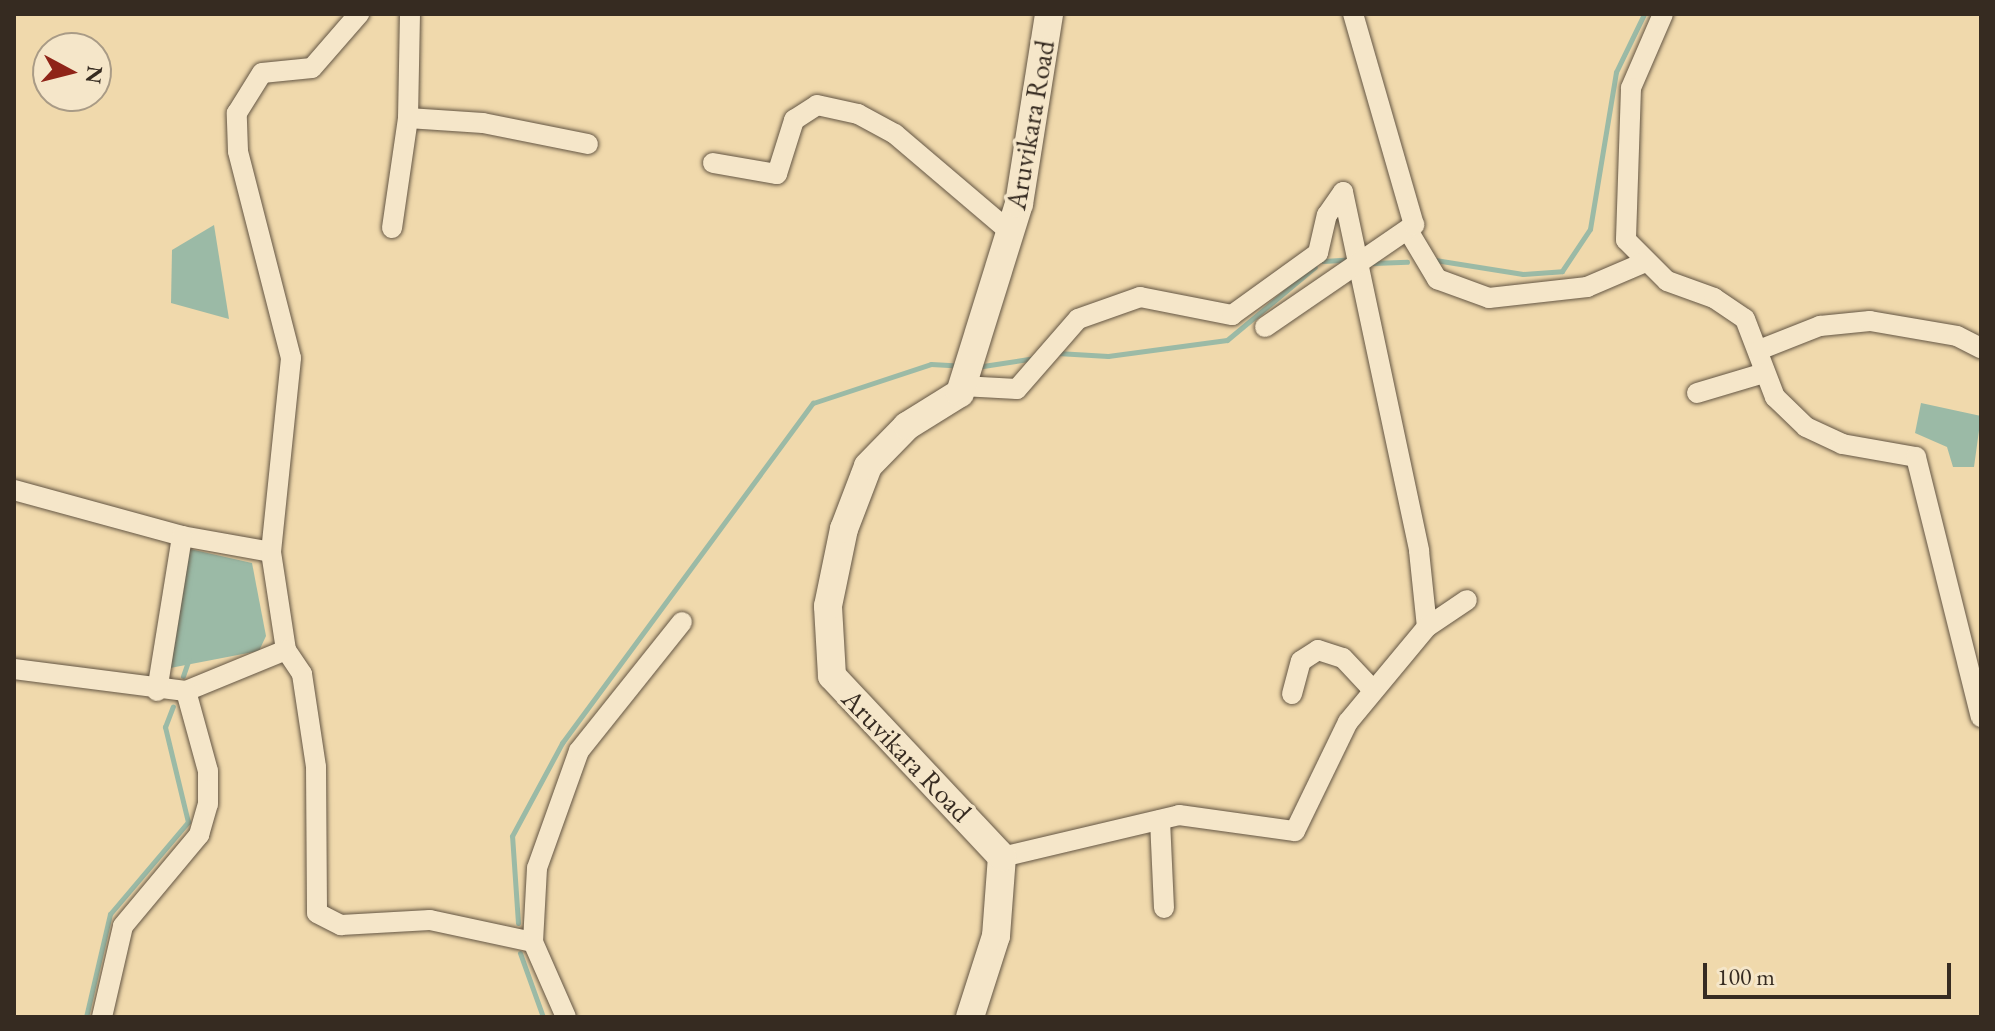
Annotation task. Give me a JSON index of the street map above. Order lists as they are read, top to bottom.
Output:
{
  "streets": {
    "main road": ["Aruvikara Road"]
  },
  "scale_bar": "100 m",
  "north": "right"
}
